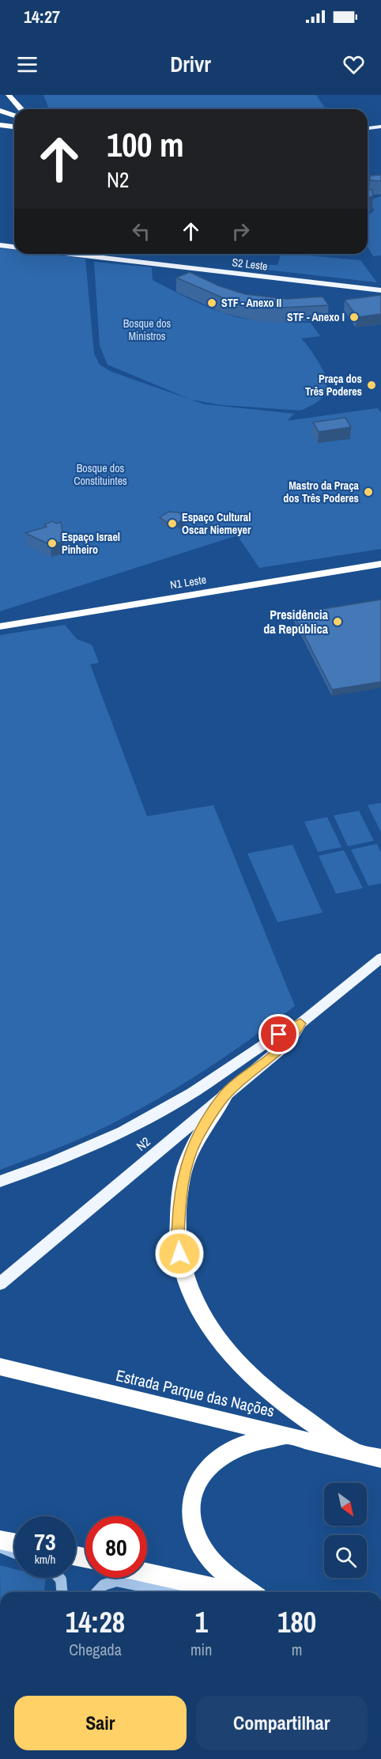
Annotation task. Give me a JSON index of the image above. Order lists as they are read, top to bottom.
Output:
{
  "streets": {
    "highway": ["N1 Leste", "Estrada Parque das Nações"],
    "main road": ["S2 Leste", "N2"]
  },
  "parks": ["Bosque dos Ministros", "Bosque dos Constituintes"],
  "places": [
    "STF - Anexo II",
    "STF - Anexo I",
    "Praça dos Três Poderes",
    "Mastro da Praça dos Três Poderes",
    "Espaço Cultural Oscar Niemeyer",
    "Espaço Israel Pinheiro",
    "Presidência da República"
  ],
  "north": "bottom right",
  "page": {
    "status": "14:27",
    "header": "Drivr",
    "turn": ["100 m", "N2"],
    "speed": "73 km/h",
    "limit": "80",
    "eta": [
      "14:28",
      "Chegada",
      "1",
      "min",
      "180",
      "m"
    ],
    "buttons": ["Sair", "Compartilhar"]
  }
}
